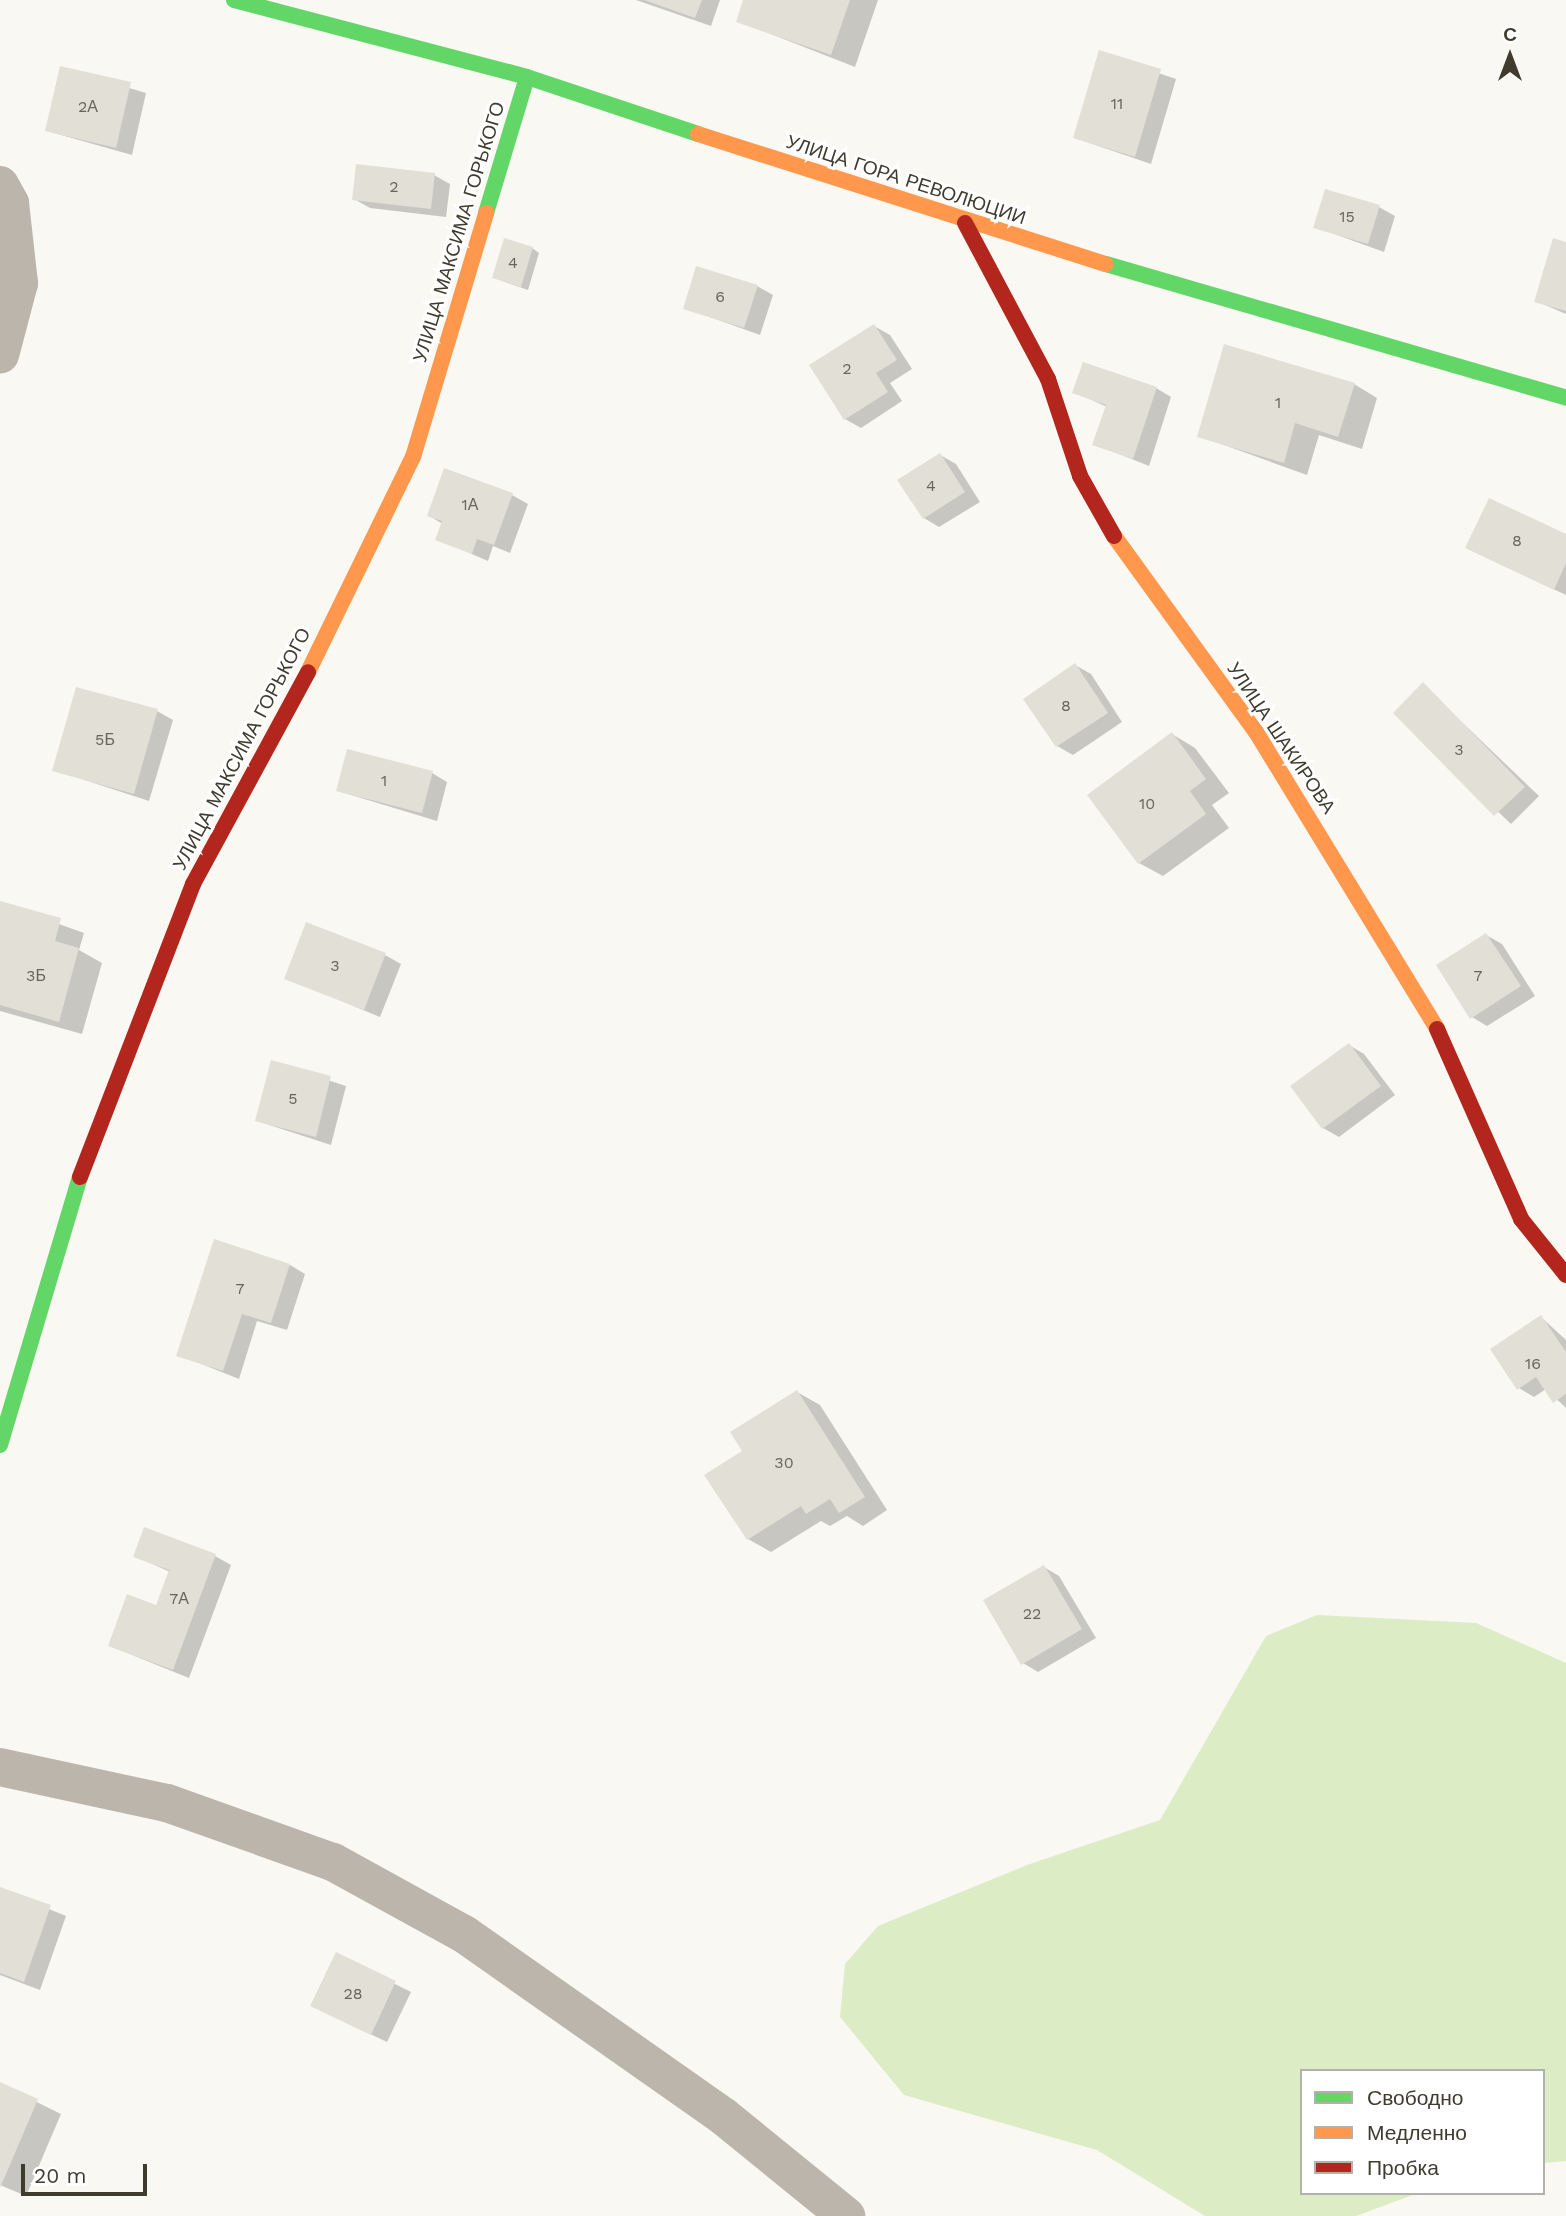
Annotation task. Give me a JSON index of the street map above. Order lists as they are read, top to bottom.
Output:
{
  "streets": {
    "street": ["УЛИЦА ГОРА РЕВОЛЮЦИИ", "УЛИЦА МАКСИМА ГОРЬКОГО", "УЛИЦА ШАКИРОВА"]
  },
  "crossings": [
    ["УЛИЦА ГОРА РЕВОЛЮЦИИ", "УЛИЦА МАКСИМА ГОРЬКОГО"],
    ["УЛИЦА ГОРА РЕВОЛЮЦИИ", "УЛИЦА ШАКИРОВА"]
  ],
  "house_numbers": [
    "11",
    "2А",
    "2",
    "15",
    "4",
    "6",
    "2",
    "1",
    "4",
    "1А",
    "8",
    "8",
    "5Б",
    "3",
    "1",
    "10",
    "3",
    "3Б",
    "7",
    "5",
    "7",
    "16",
    "30",
    "7А",
    "22",
    "28"
  ],
  "legend": ["Свободно", "Медленно", "Пробка"],
  "scale_bar": "20 m",
  "north": "top"
}
